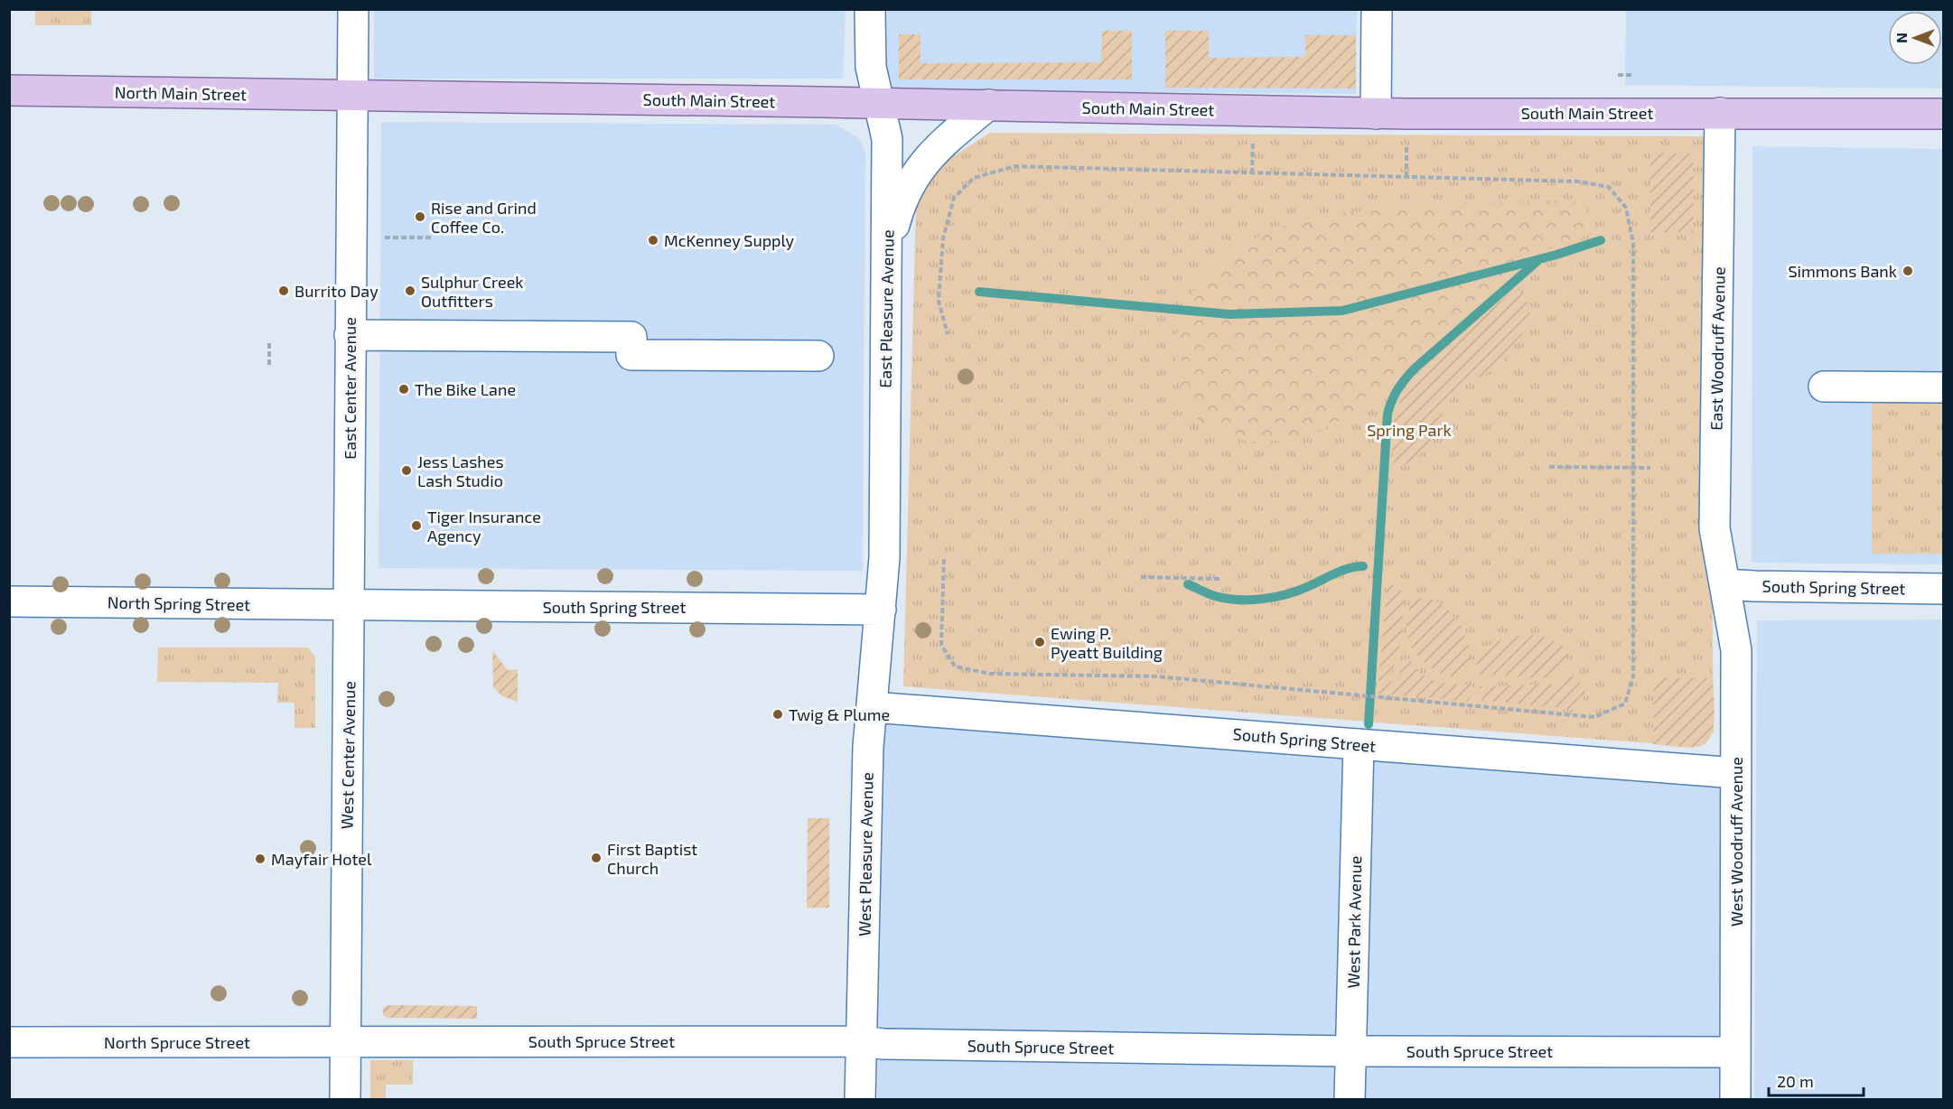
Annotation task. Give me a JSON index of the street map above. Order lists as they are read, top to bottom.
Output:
{
  "streets": {
    "main road": ["North Main Street", "South Main Street"],
    "street": [
      "East Pleasure Avenue",
      "East Woodruff Avenue",
      "East Center Avenue",
      "South Spring Street",
      "North Spring Street",
      "West Center Avenue",
      "West Woodruff Avenue",
      "West Pleasure Avenue",
      "West Park Avenue",
      "South Spruce Street",
      "North Spruce Street"
    ]
  },
  "crossings": [
    ["North Main Street", "South Main Street"],
    ["North Main Street", "East Center Avenue"],
    ["South Main Street", "East Pleasure Avenue"],
    ["South Main Street", "East Woodruff Avenue"],
    ["South Main Street", "East Center Avenue"],
    ["East Pleasure Avenue", "South Spring Street"],
    ["East Pleasure Avenue", "West Pleasure Avenue"],
    ["East Woodruff Avenue", "South Spring Street"],
    ["East Woodruff Avenue", "West Woodruff Avenue"],
    ["East Center Avenue", "South Spring Street"],
    ["East Center Avenue", "North Spring Street"],
    ["East Center Avenue", "West Center Avenue"],
    ["South Spring Street", "North Spring Street"],
    ["South Spring Street", "West Center Avenue"],
    ["South Spring Street", "West Woodruff Avenue"],
    ["South Spring Street", "West Pleasure Avenue"],
    ["South Spring Street", "West Park Avenue"],
    ["North Spring Street", "West Center Avenue"],
    ["West Center Avenue", "South Spruce Street"],
    ["West Center Avenue", "North Spruce Street"],
    ["West Woodruff Avenue", "South Spruce Street"],
    ["West Pleasure Avenue", "South Spruce Street"],
    ["West Park Avenue", "South Spruce Street"],
    ["South Spruce Street", "North Spruce Street"]
  ],
  "parks": ["Spring Park"],
  "places": [
    "Rise and Grind Coffee Co.",
    "McKenney Supply",
    "Simmons Bank",
    "Burrito Day",
    "Sulphur Creek Outfitters",
    "The Bike Lane",
    "Jess Lashes Lash Studio",
    "Tiger Insurance Agency",
    "Ewing P. Pyeatt Building",
    "Twig & Plume",
    "First Baptist Church",
    "Mayfair Hotel"
  ],
  "scale_bar": "20 m",
  "north": "left"
}
